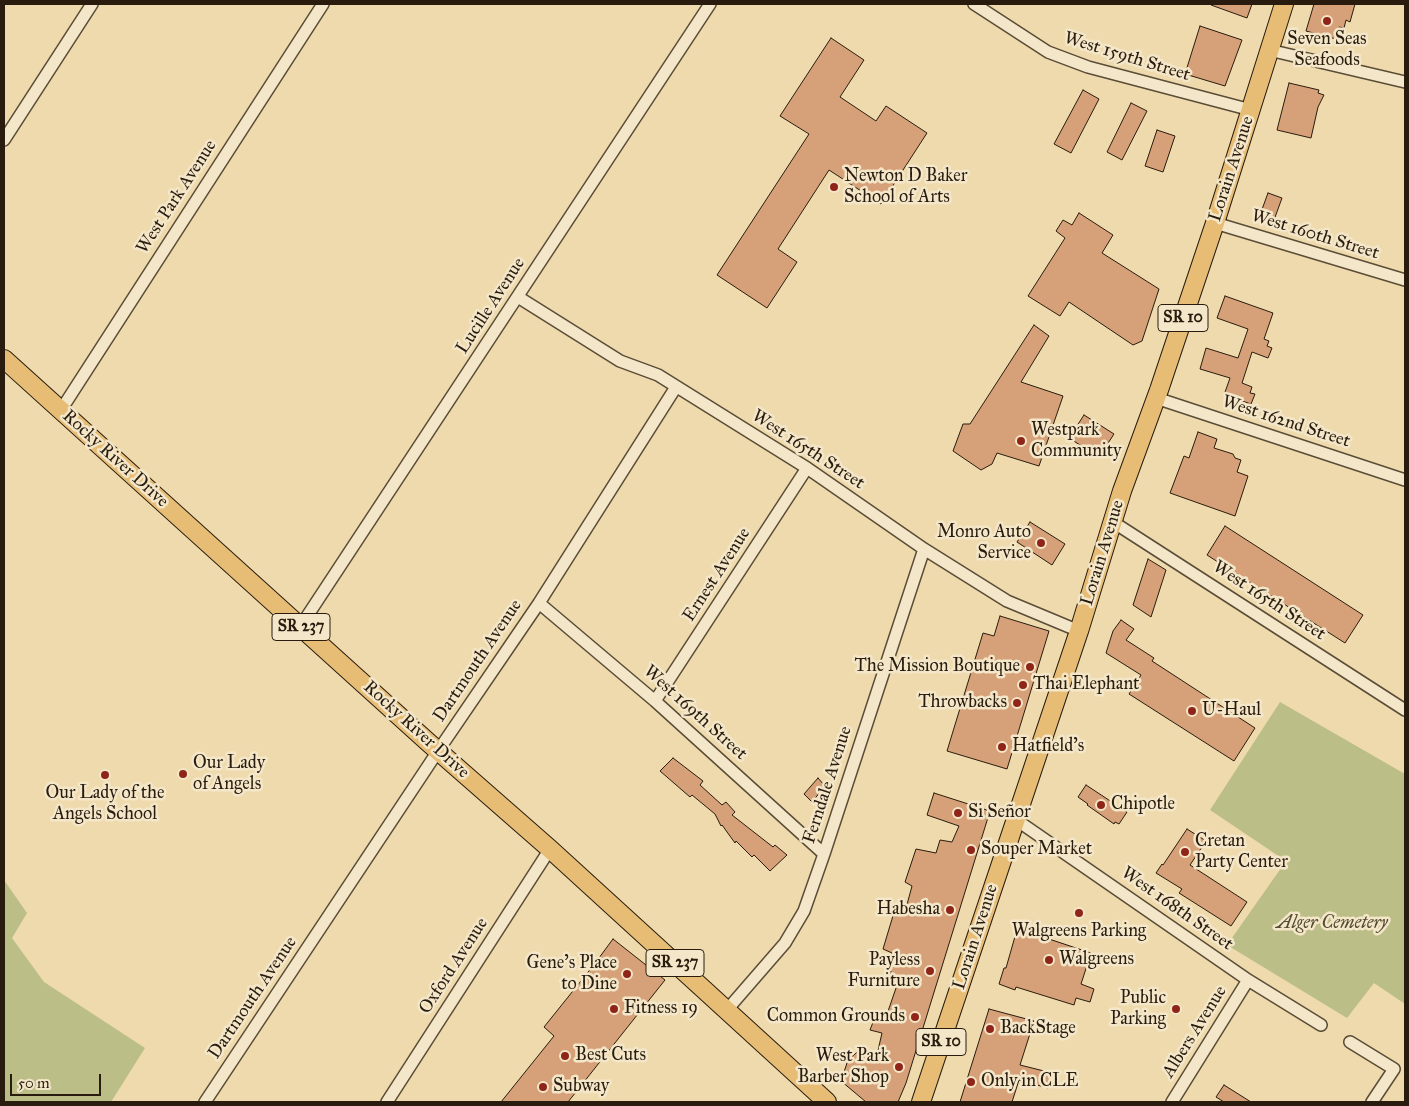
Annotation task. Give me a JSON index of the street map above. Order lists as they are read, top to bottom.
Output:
{
  "streets": {
    "main road": [
      "Lorain Avenue",
      "SR 10",
      "Rocky River Drive",
      "SR 237"
    ],
    "street": [
      "West 159th Street",
      "West Park Avenue",
      "West 160th Street",
      "Lucille Avenue",
      "West 162nd Street",
      "West 165th Street",
      "Ernest Avenue",
      "Dartmouth Avenue",
      "West 169th Street",
      "Ferndale Avenue",
      "West 168th Street",
      "Oxford Avenue",
      "Albers Avenue"
    ]
  },
  "crossings": [
    ["West 159th Street", "Lorain Avenue"],
    ["Lorain Avenue", "West 160th Street"],
    ["Lorain Avenue", "West 162nd Street"],
    ["Lorain Avenue", "West 165th Street"],
    ["Lorain Avenue", "West 168th Street"],
    ["West Park Avenue", "Rocky River Drive"],
    ["Lucille Avenue", "West 165th Street"],
    ["Lucille Avenue", "Rocky River Drive"],
    ["West 165th Street", "Ernest Avenue"],
    ["West 165th Street", "Dartmouth Avenue"],
    ["West 165th Street", "Ferndale Avenue"],
    ["Rocky River Drive", "Dartmouth Avenue"],
    ["Rocky River Drive", "Ferndale Avenue"],
    ["Rocky River Drive", "Oxford Avenue"],
    ["Ernest Avenue", "West 169th Street"],
    ["Dartmouth Avenue", "West 169th Street"],
    ["West 169th Street", "Ferndale Avenue"],
    ["West 168th Street", "Albers Avenue"]
  ],
  "parks": ["Alger Cemetery"],
  "places": [
    "Seven Seas Seafoods",
    "Newton D Baker School of Arts",
    "Westpark Community",
    "Monro Auto Service",
    "The Mission Boutique",
    "Thai Elephant",
    "Throwbacks",
    "U-Haul",
    "Hatfield's",
    "Our Lady of Angels",
    "Our Lady of the Angels School",
    "Chipotle",
    "Si Señor",
    "Souper Market",
    "Cretan Party Center",
    "Habesha",
    "Walgreens Parking",
    "Walgreens",
    "Payless Furniture",
    "Gene's Place to Dine",
    "Fitness 19",
    "Public Parking",
    "Common Grounds",
    "BackStage",
    "Best Cuts",
    "West Park Barber Shop",
    "Only in CLE",
    "Subway"
  ],
  "scale_bar": "50 m"
}
